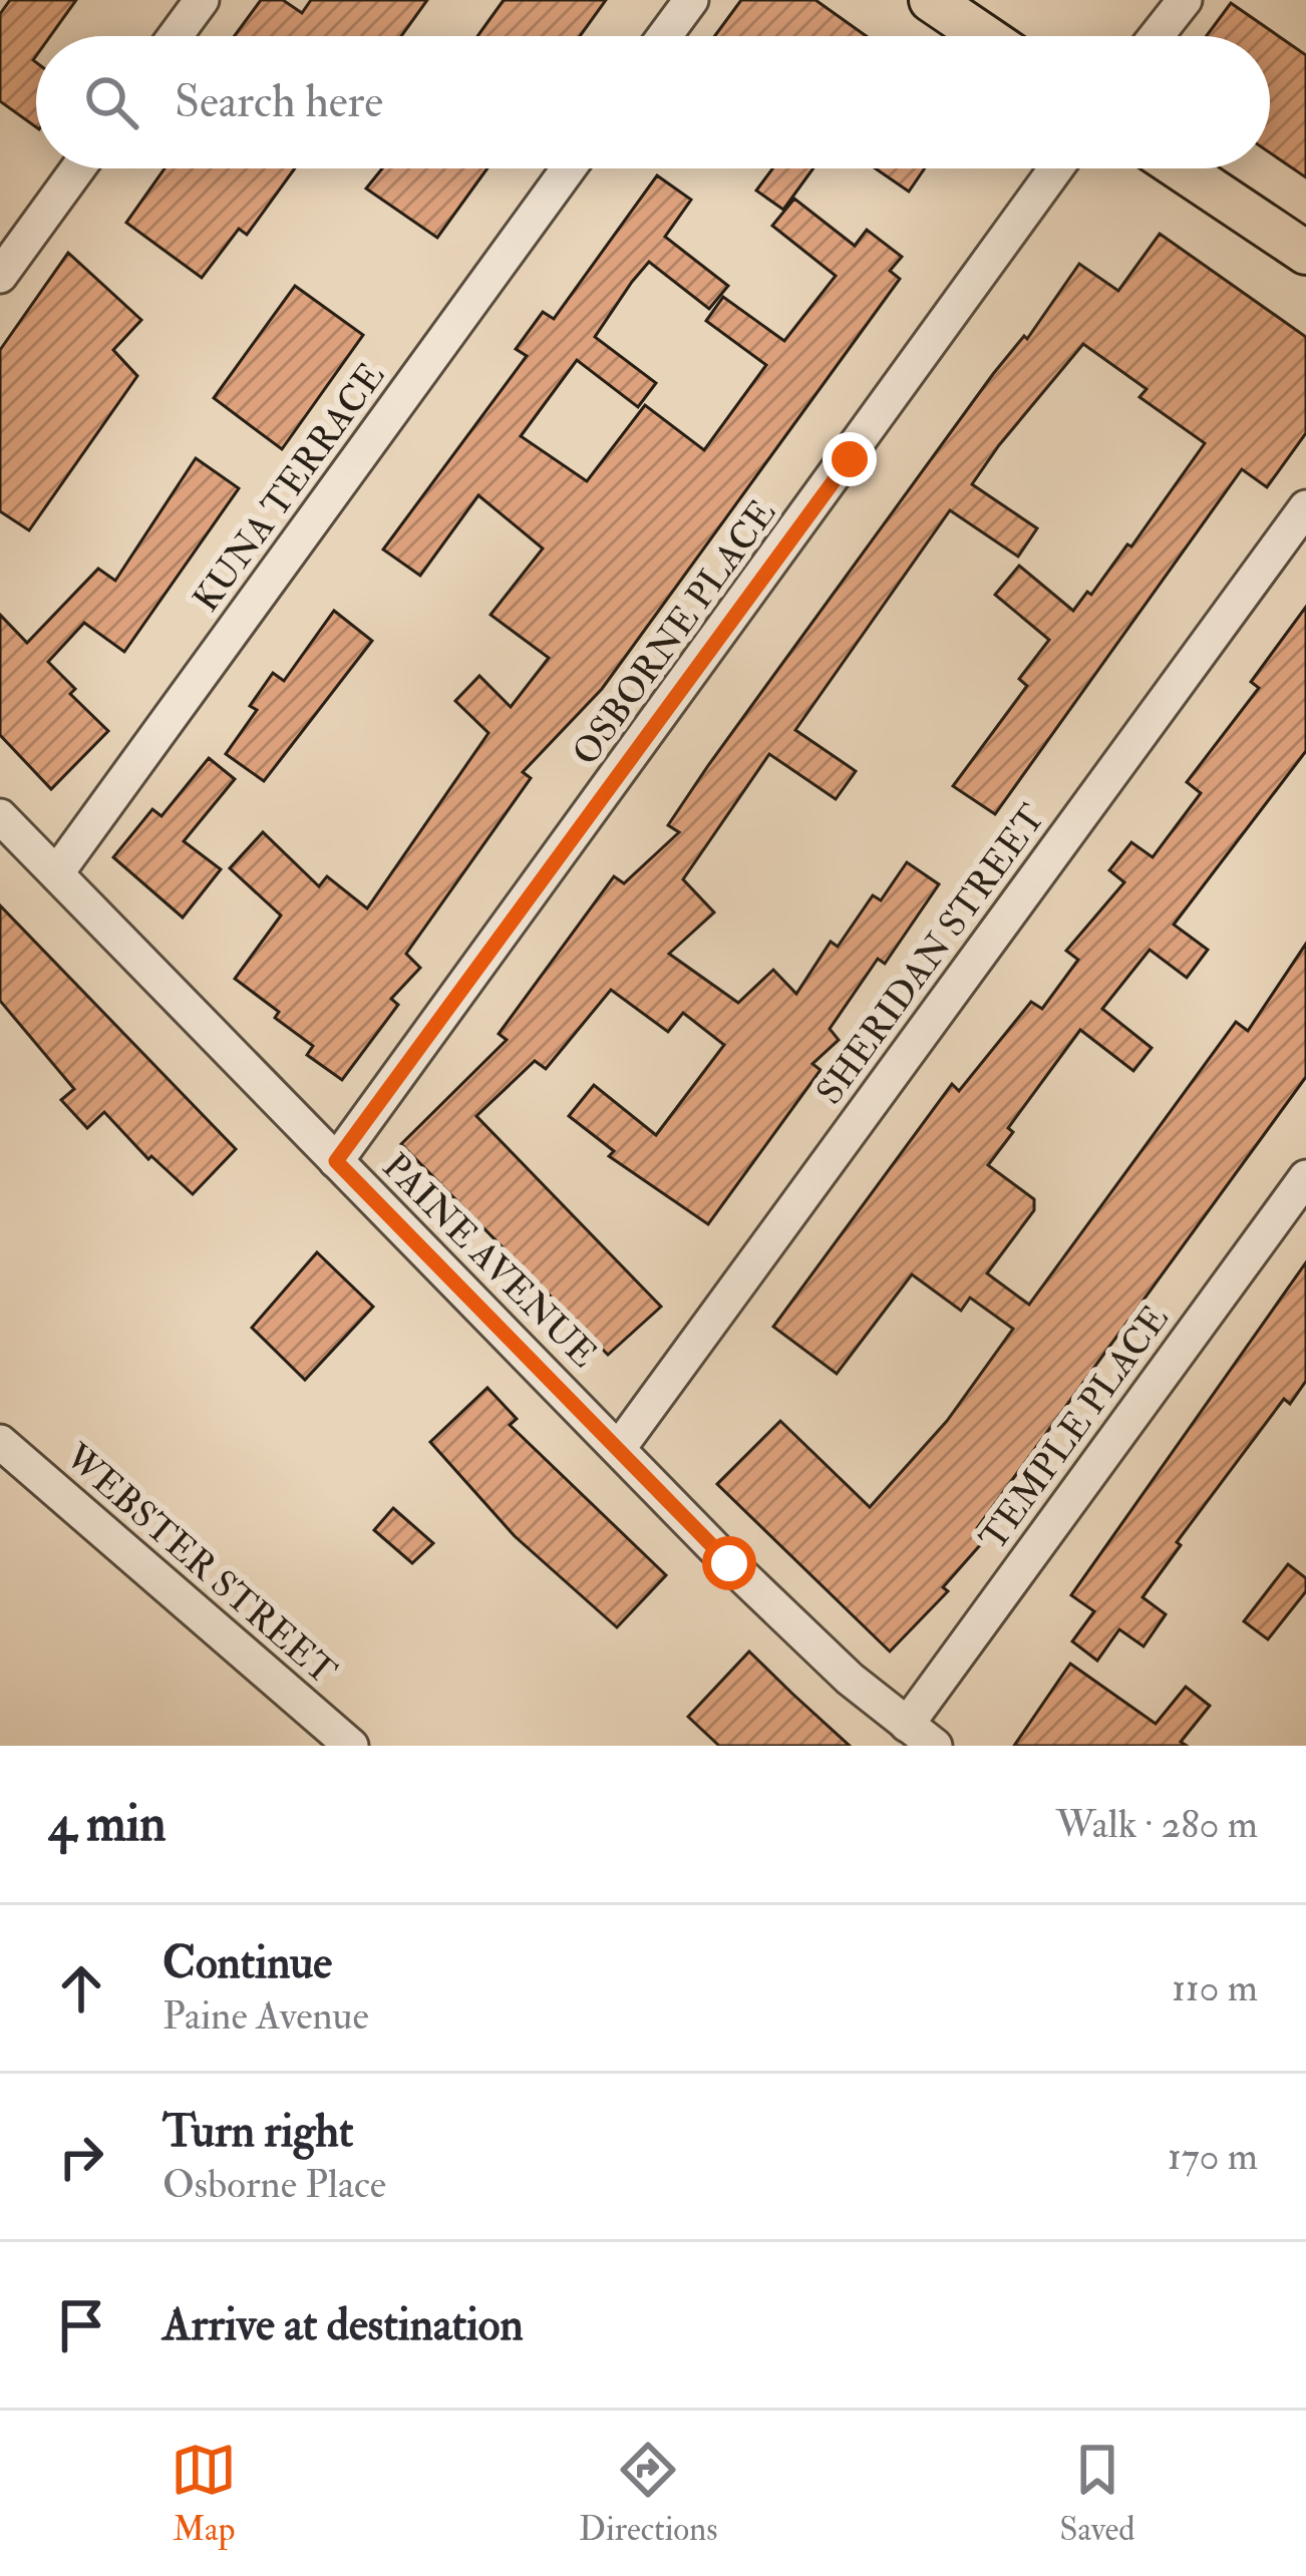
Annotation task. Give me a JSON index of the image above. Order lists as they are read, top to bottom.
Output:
{
  "streets": {
    "street": [
      "KUNA TERRACE",
      "OSBORNE PLACE",
      "SHERIDAN STREET",
      "PAINE AVENUE",
      "TEMPLE PLACE",
      "WEBSTER STREET"
    ]
  },
  "crossings": [
    ["KUNA TERRACE", "PAINE AVENUE"],
    ["OSBORNE PLACE", "PAINE AVENUE"],
    ["SHERIDAN STREET", "PAINE AVENUE"],
    ["PAINE AVENUE", "TEMPLE PLACE"]
  ],
  "page": {
    "search": "Search here",
    "heading": ["4 min", "Walk · 280 m"],
    "list": [
      ["Continue", "Paine Avenue", "110 m"],
      ["Turn right", "Osborne Place", "170 m"],
      "Arrive at destination"
    ],
    "nav": ["Map", "Directions", "Saved"]
  }
}
